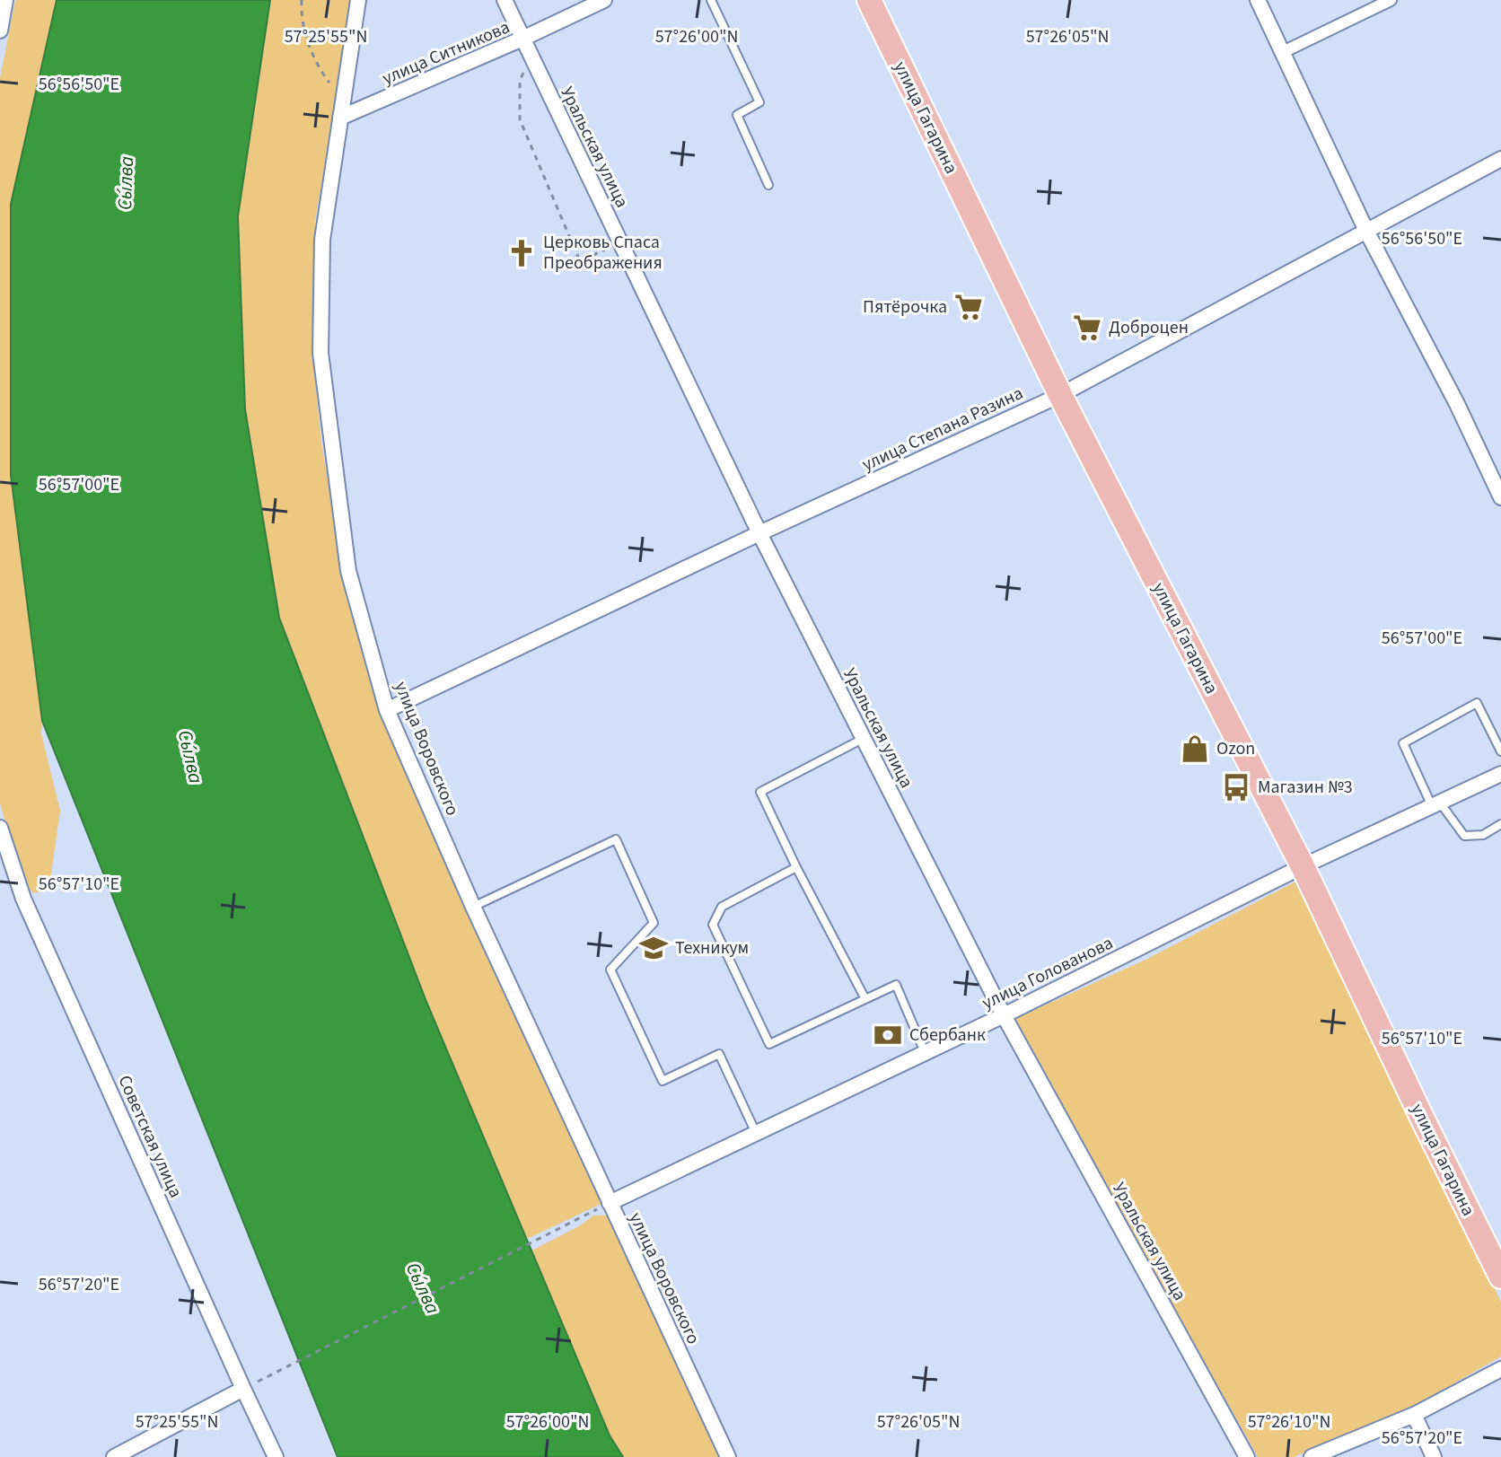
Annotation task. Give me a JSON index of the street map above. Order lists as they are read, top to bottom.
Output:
{
  "streets": {
    "main road": ["улица Гагарина"],
    "street": [
      "улица Ситникова",
      "Уральская улица",
      "улица Степана Разина",
      "улица Воровского",
      "улица Голованова",
      "Советская улица"
    ]
  },
  "crossings": [
    ["улица Ситникова", "Уральская улица"],
    ["улица Ситникова", "улица Воровского"],
    ["улица Гагарина", "улица Степана Разина"],
    ["улица Гагарина", "улица Голованова"],
    ["Уральская улица", "улица Степана Разина"],
    ["Уральская улица", "улица Голованова"],
    ["улица Степана Разина", "улица Воровского"],
    ["улица Воровского", "улица Голованова"]
  ],
  "water": ["Сы́лва"],
  "places": {
    "church": ["Церковь Спаса Преображения"],
    "supermarket": ["Пятёрочка", "Доброцен"],
    "shop": ["Ozon"],
    "bus stop": ["Магазин №3"],
    "school or university": ["Техникум"],
    "bank": ["Сбербанк"]
  },
  "coordinates": [
    "57°25'55\"N",
    "57°26'00\"N",
    "57°26'05\"N",
    "56°56'50\"E",
    "56°57'00\"E",
    "56°57'10\"E",
    "56°57'20\"E",
    "57°26'10\"N"
  ]
}
